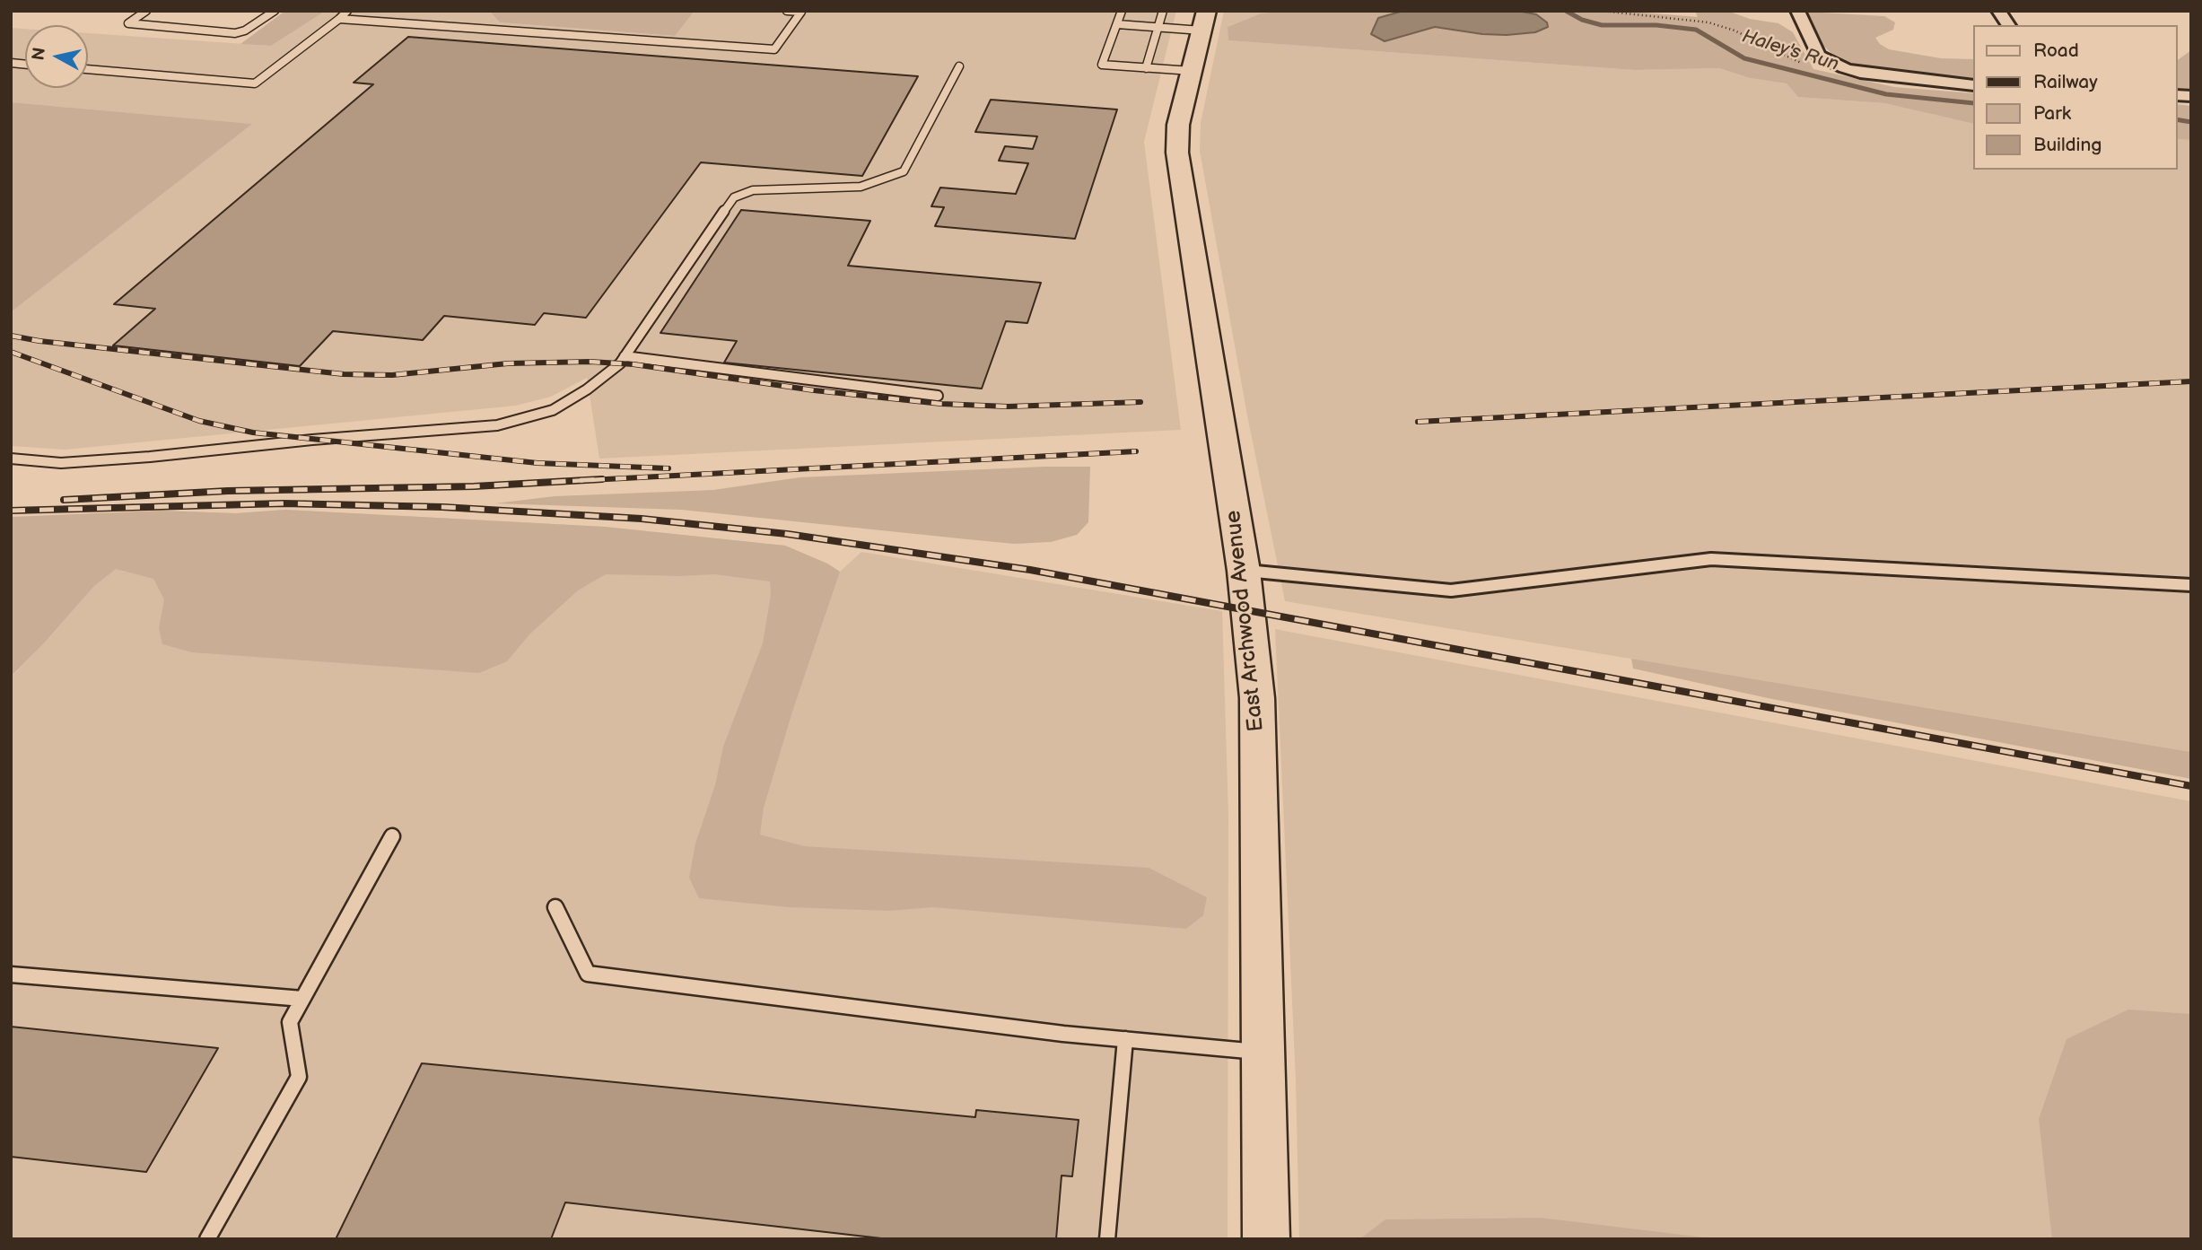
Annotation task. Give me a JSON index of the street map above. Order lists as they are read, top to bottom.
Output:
{
  "streets": {
    "main road": ["East Archwood Avenue"]
  },
  "water": ["Haley's Run"],
  "legend": [
    "Road",
    "Railway",
    "Park",
    "Building"
  ],
  "north": "left"
}
